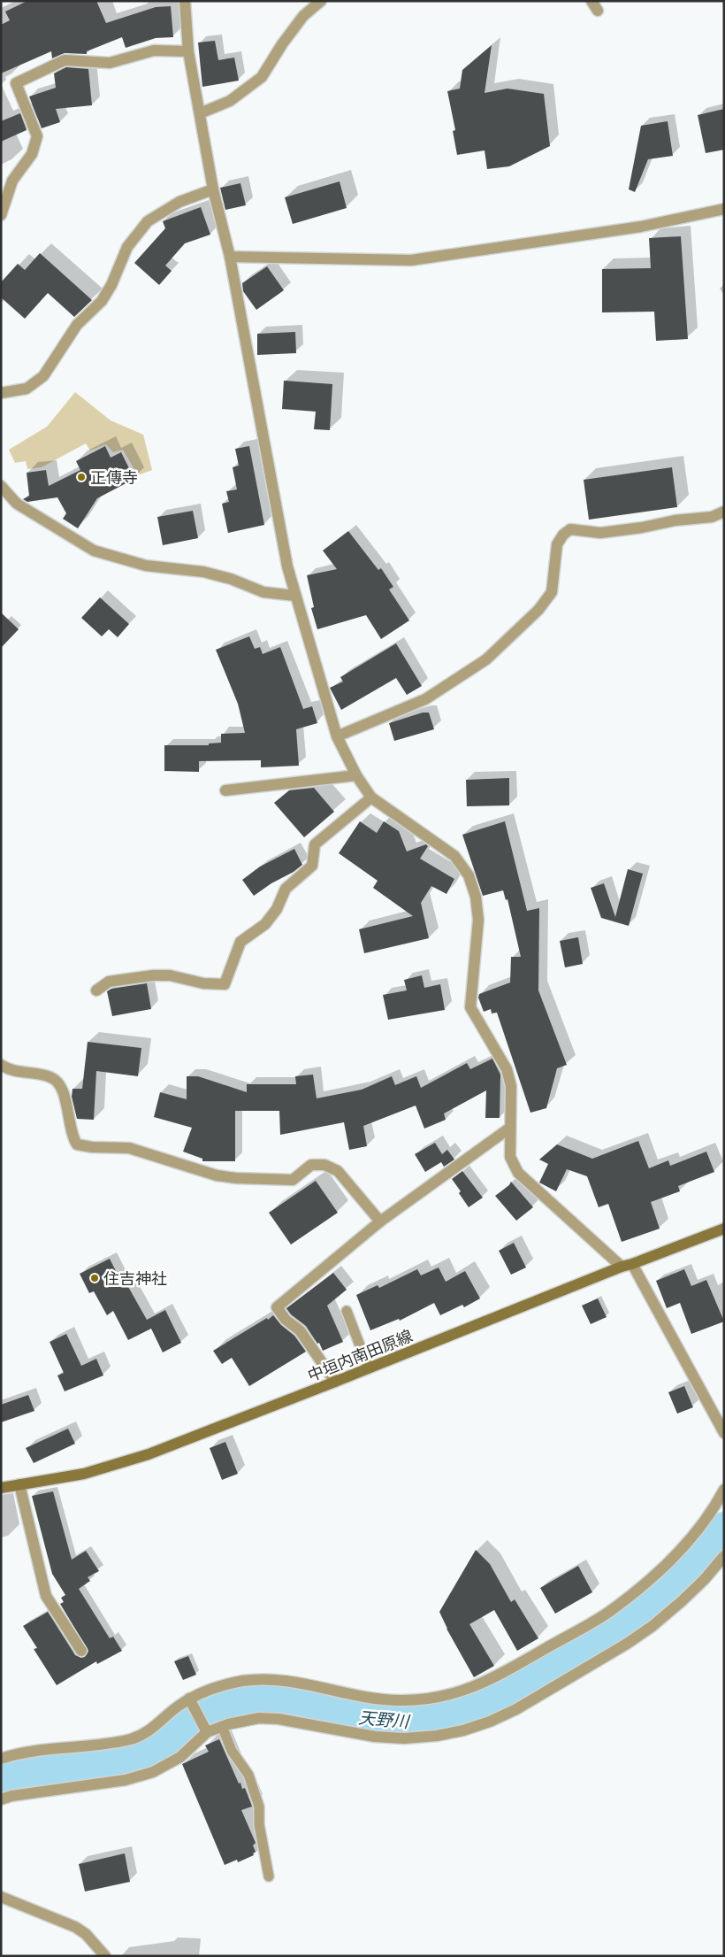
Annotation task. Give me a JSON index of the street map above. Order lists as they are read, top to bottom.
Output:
{
  "streets": {
    "main road": ["中垣内南田原線"]
  },
  "water": ["天野川"],
  "places": ["正傳寺", "住吉神社"]
}
